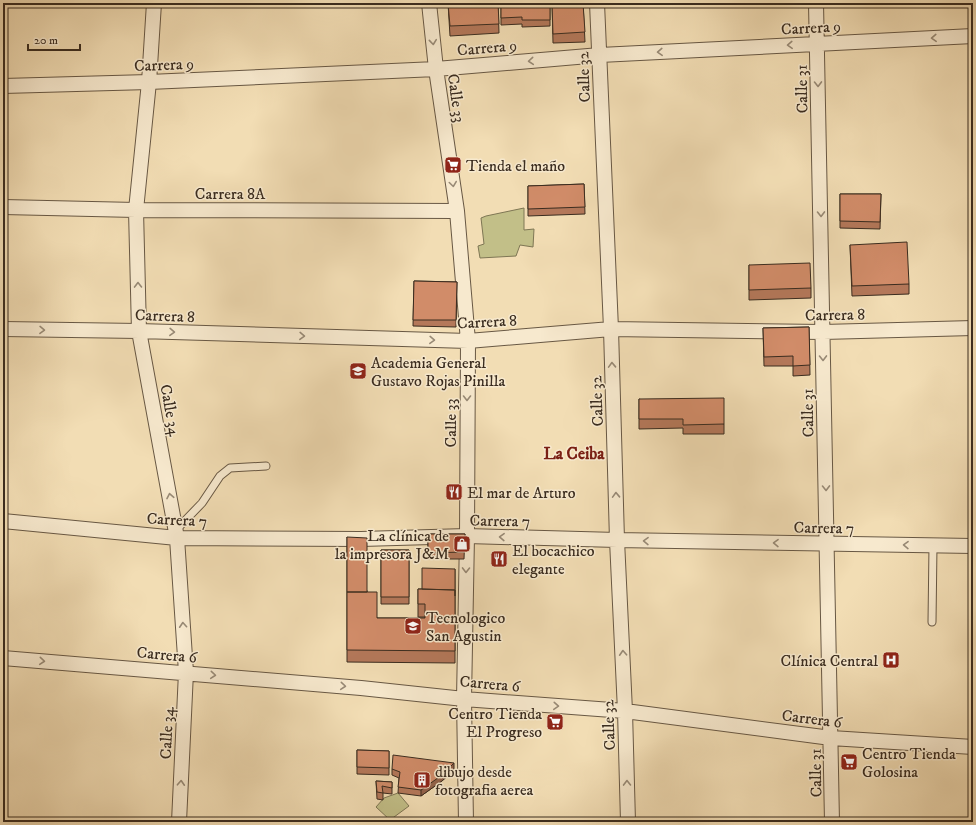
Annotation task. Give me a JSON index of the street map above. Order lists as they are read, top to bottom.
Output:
{
  "streets": {
    "street": [
      "Carrera 9",
      "Calle 32",
      "Calle 31",
      "Calle 33",
      "Carrera 8A",
      "Carrera 8",
      "Calle 34",
      "Carrera 7",
      "Carrera 6"
    ]
  },
  "crossings": [
    ["Carrera 9", "Calle 32"],
    ["Carrera 9", "Calle 31"],
    ["Carrera 9", "Calle 33"],
    ["Carrera 9", "Calle 34"],
    ["Calle 32", "Carrera 8"],
    ["Calle 32", "Carrera 7"],
    ["Calle 32", "Carrera 6"],
    ["Calle 31", "Carrera 8"],
    ["Calle 31", "Carrera 7"],
    ["Calle 31", "Carrera 6"],
    ["Calle 33", "Carrera 8A"],
    ["Calle 33", "Carrera 8"],
    ["Calle 33", "Carrera 7"],
    ["Calle 33", "Carrera 6"],
    ["Carrera 8A", "Calle 34"],
    ["Carrera 8", "Calle 34"],
    ["Calle 34", "Carrera 7"],
    ["Calle 34", "Carrera 6"]
  ],
  "one_way": [
    "Carrera 9",
    "Calle 32",
    "Calle 31",
    "Calle 33",
    "Carrera 8",
    "Calle 34",
    "Carrera 7",
    "Carrera 6"
  ],
  "districts": ["La Ceiba"],
  "places": {
    "supermarket": ["Tienda el maño", "Centro Tienda El Progreso", "Centro Tienda Golosina"],
    "school or university": ["Academia General Gustavo Rojas Pinilla", "Tecnologico San Agustin"],
    "restaurant": ["El mar de Arturo", "El bocachico elegante"],
    "shop": ["La clínica de la impresora J&M"],
    "hospital": ["Clínica Central"],
    "building": ["dibujo desde fotografia aerea"]
  },
  "scale_bar": "20 m"
}
